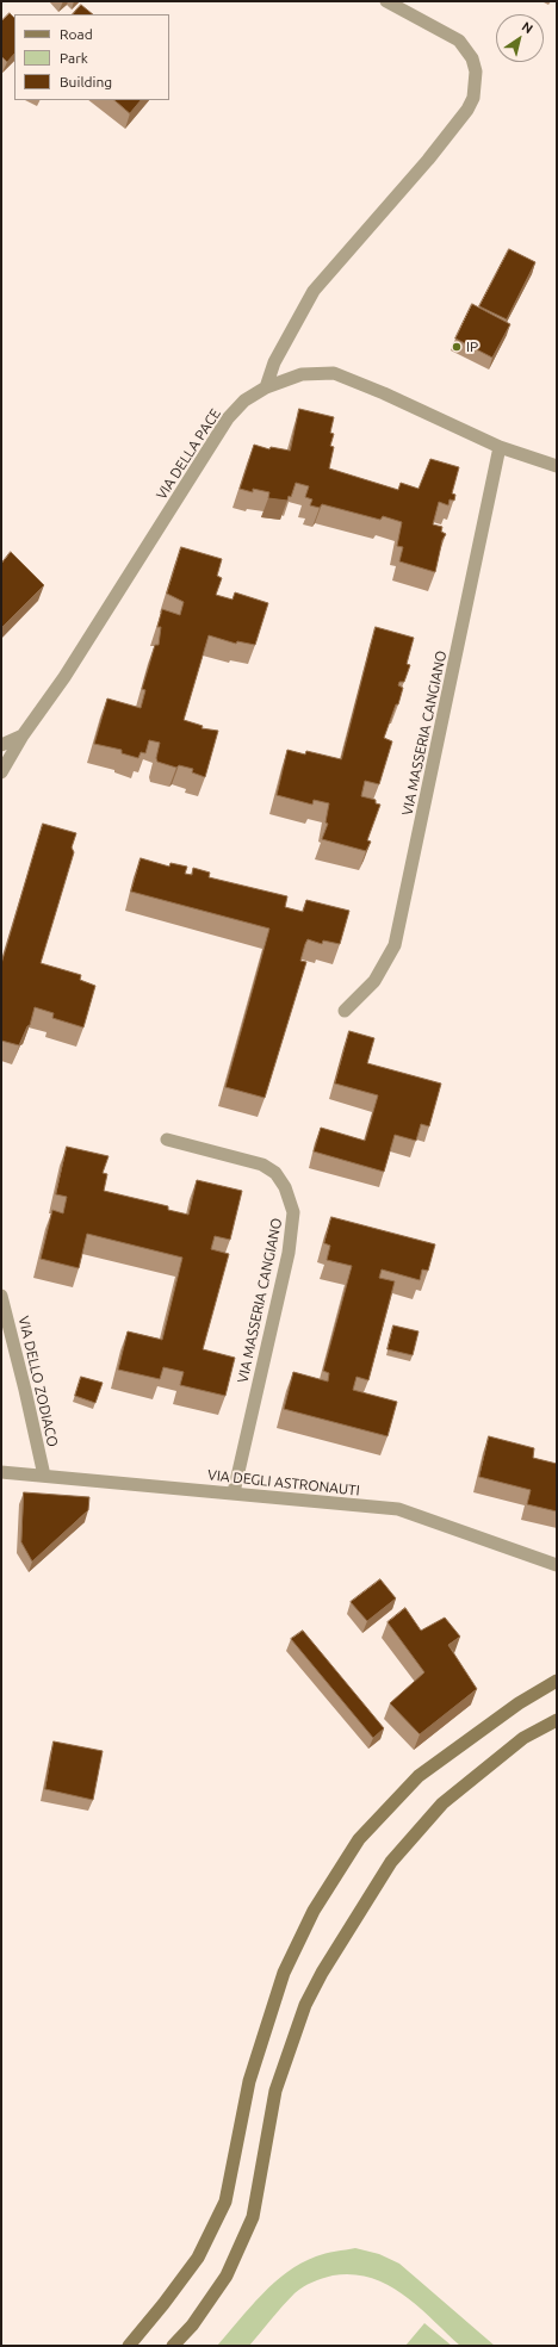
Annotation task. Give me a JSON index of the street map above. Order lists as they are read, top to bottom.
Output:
{
  "streets": {
    "street": [
      "VIA DELLA PACE",
      "VIA MASSERIA CANGIANO",
      "VIA DELLO ZODIACO",
      "VIA DEGLI ASTRONAUTI"
    ]
  },
  "crossings": [
    ["VIA DELLA PACE", "VIA MASSERIA CANGIANO"],
    ["VIA MASSERIA CANGIANO", "VIA DEGLI ASTRONAUTI"],
    ["VIA DELLO ZODIACO", "VIA DEGLI ASTRONAUTI"]
  ],
  "places": ["IP"],
  "legend": ["Road", "Park", "Building"],
  "north": "top right"
}
